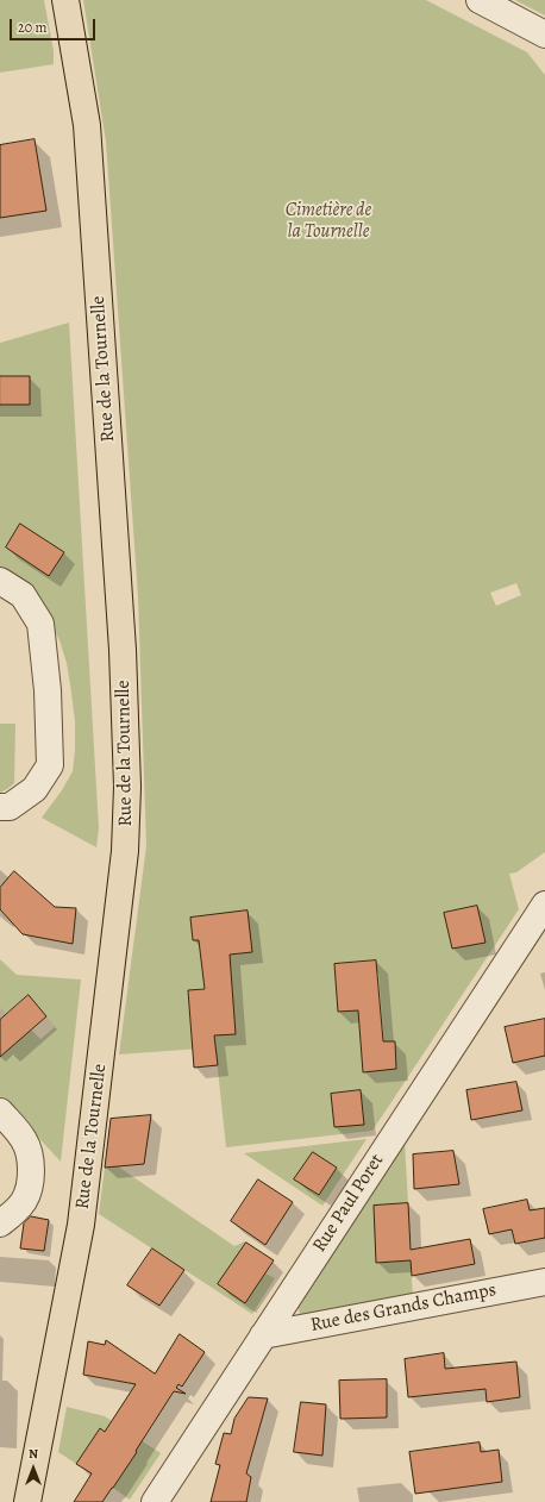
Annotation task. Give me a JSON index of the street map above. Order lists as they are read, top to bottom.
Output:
{
  "streets": {
    "main road": ["Rue de la Tournelle"],
    "street": ["Rue Paul Poret", "Rue des Grands Champs"]
  },
  "crossings": [
    ["Rue Paul Poret", "Rue des Grands Champs"]
  ],
  "parks": ["Cimetière de la Tournelle"],
  "scale_bar": "20 m",
  "north": "top"
}
